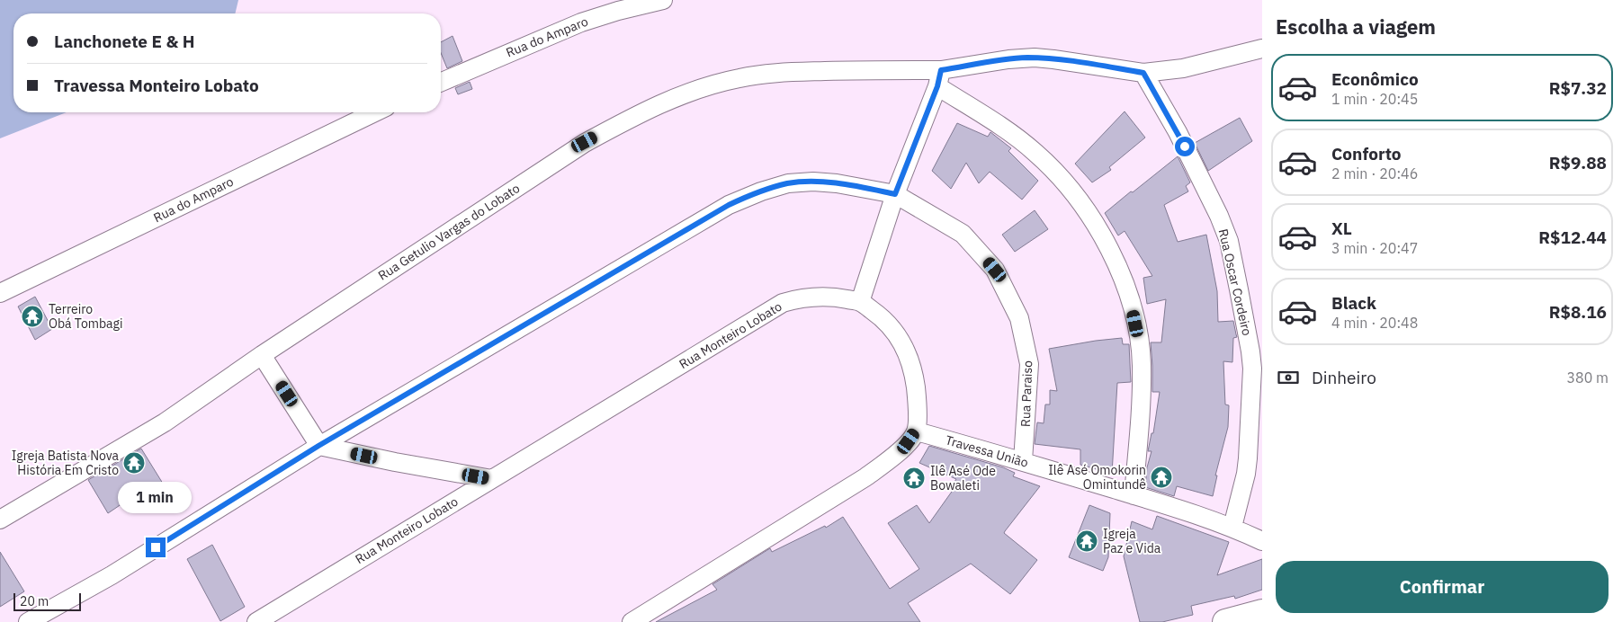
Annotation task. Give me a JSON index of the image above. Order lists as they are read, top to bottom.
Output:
{
  "streets": {
    "street": [
      "Rua do Amparo",
      "Rua Getulio Vargas do Lobato",
      "Rua Oscar Cordeiro",
      "Rua Monteiro Lobato",
      "Rua Paraiso",
      "Travessa União"
    ]
  },
  "crossings": [
    ["Rua Oscar Cordeiro", "Travessa União"],
    ["Rua Monteiro Lobato", "Travessa União"],
    ["Rua Paraiso", "Travessa União"]
  ],
  "places": {
    "temple": [
      "Terreiro Obá Tombagi",
      "Igreja Batista Nova História Em Cristo",
      "Ilê Asé Omokorin Omintundê",
      "Ilê Asé Ode Bowaleti",
      "Igreja Paz e Vida"
    ]
  },
  "scale_bar": "20 m",
  "page": {
    "heading": "Escolha a viagem",
    "banner": ["Lanchonete E & H", "Travessa Monteiro Lobato"],
    "list": [
      {
        "name": "Econômico",
        "note": "1 min · 20:45",
        "value": "R$7.32"
      },
      {
        "name": "Conforto",
        "note": "2 min · 20:46",
        "value": "R$9.88"
      },
      {
        "name": "XL",
        "note": "3 min · 20:47",
        "value": "R$12.44"
      },
      {
        "name": "Black",
        "note": "4 min · 20:48",
        "value": "R$8.16"
      }
    ],
    "pay": ["Dinheiro", "380 m"],
    "bubble": "1 min",
    "buttons": "Confirmar",
    "scale": "20 m"
  }
}
